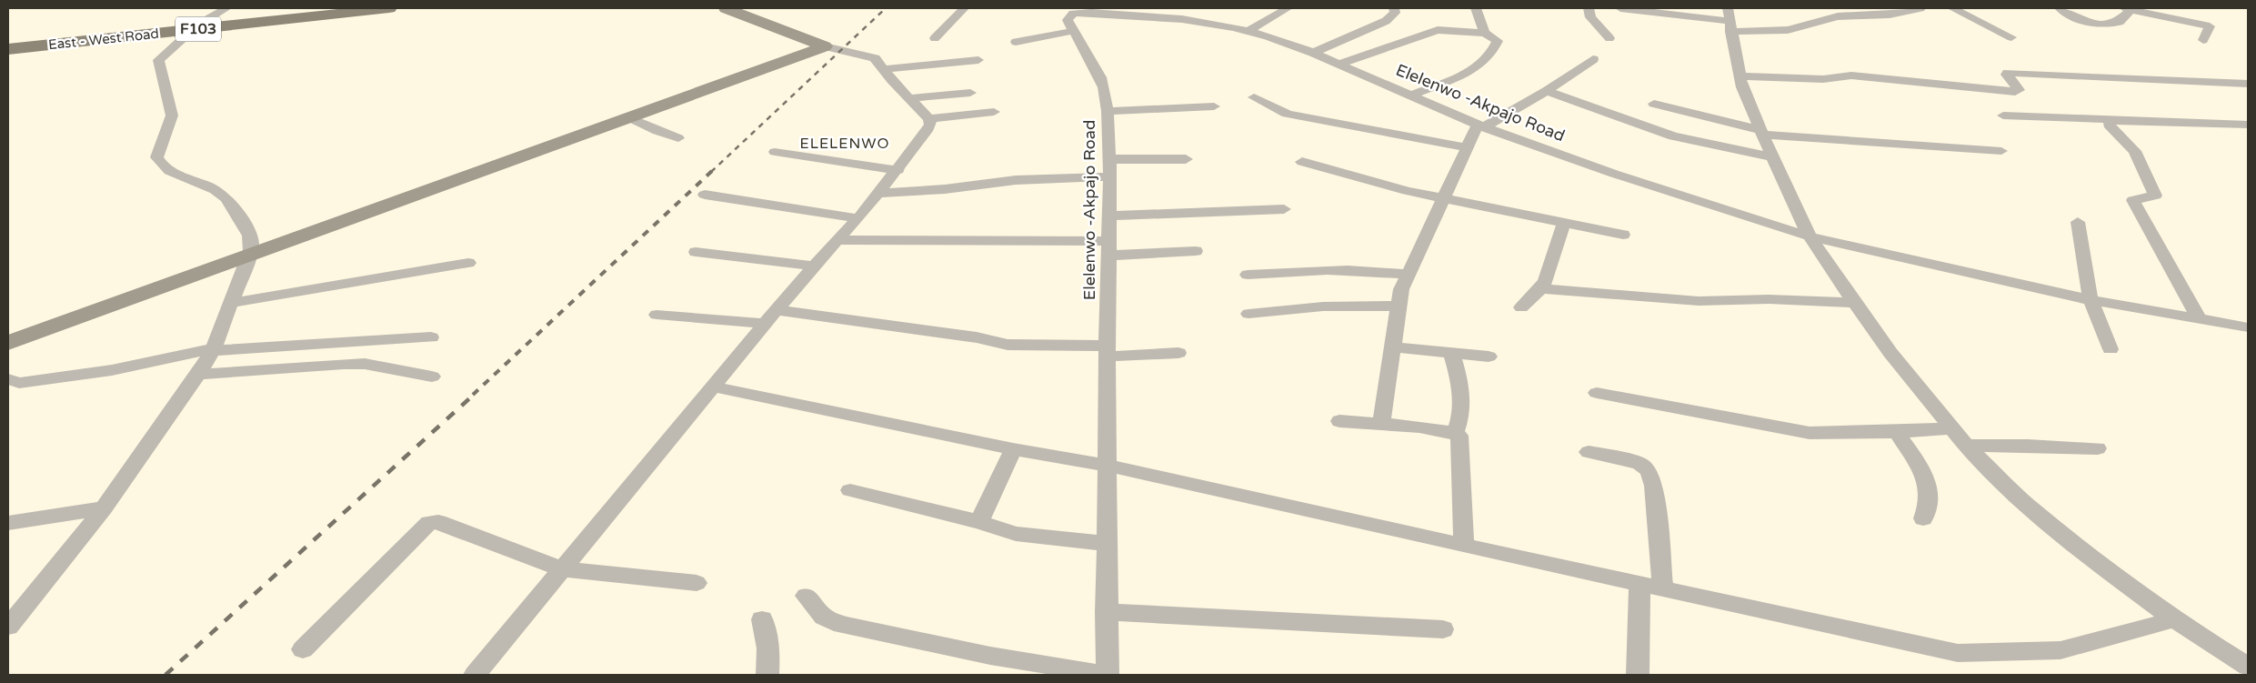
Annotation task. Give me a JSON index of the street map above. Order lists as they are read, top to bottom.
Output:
{
  "streets": {
    "main road": ["F103", "East - West Road"],
    "street": ["Elelenwo -Akpajo Road"]
  },
  "districts": ["ELELENWO"]
}
